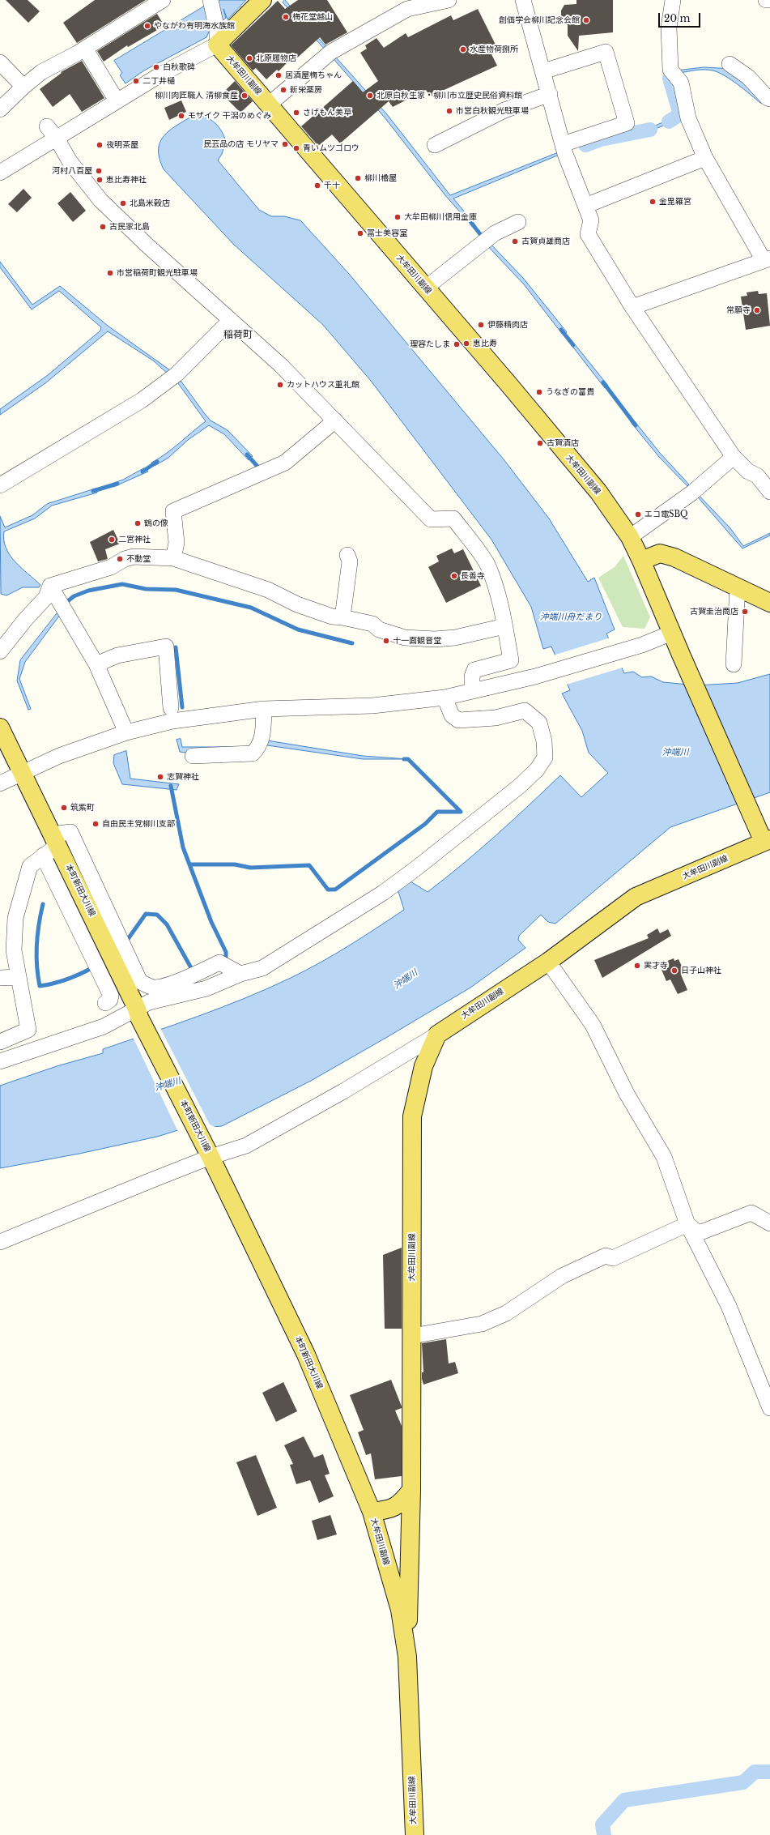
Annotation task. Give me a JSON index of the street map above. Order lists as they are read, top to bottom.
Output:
{
  "streets": {
    "main road": ["大牟田川副線", "本町新田大川線"]
  },
  "crossings": [
    ["大牟田川副線", "本町新田大川線"]
  ],
  "districts": ["稲荷町"],
  "water": ["沖端川舟だまり", "沖端川"],
  "places": [
    "梅花堂越山",
    "創価学会柳川記念会館",
    "やながわ有明海水族館",
    "水産物荷捌所",
    "北原履物店",
    "白秋歌碑",
    "居酒屋梅ちゃん",
    "二丁井樋",
    "新栄薬房",
    "柳川肉匠職人 清柳食産",
    "北原白秋生家・柳川市立歴史民俗資料館",
    "市営白秋観光駐車場",
    "さげもん美草",
    "モザイク 干潟のめぐみ",
    "民芸品の店 モリヤマ",
    "夜明茶屋",
    "青いムツゴロウ",
    "河村八百屋",
    "柳川櫓屋",
    "恵比寿神社",
    "千十",
    "金毘羅宮",
    "北島米穀店",
    "大牟田柳川信用金庫",
    "古民家北島",
    "冨士美容室",
    "古賀貞雄商店",
    "市営稲荷町観光駐車場",
    "常願寺",
    "伊藤精肉店",
    "恵比寿",
    "理容たしま",
    "カットハウス重礼館",
    "うなぎの富貴",
    "古賀酒店",
    "エコ電SBQ",
    "鶴の像",
    "二宮神社",
    "不動堂",
    "長善寺",
    "古賀圭治商店",
    "十一面観音堂",
    "志賀神社",
    "筑紫町",
    "自由民主党柳川支部",
    "実才寺",
    "日子山神社"
  ],
  "scale_bar": "20 m"
}
